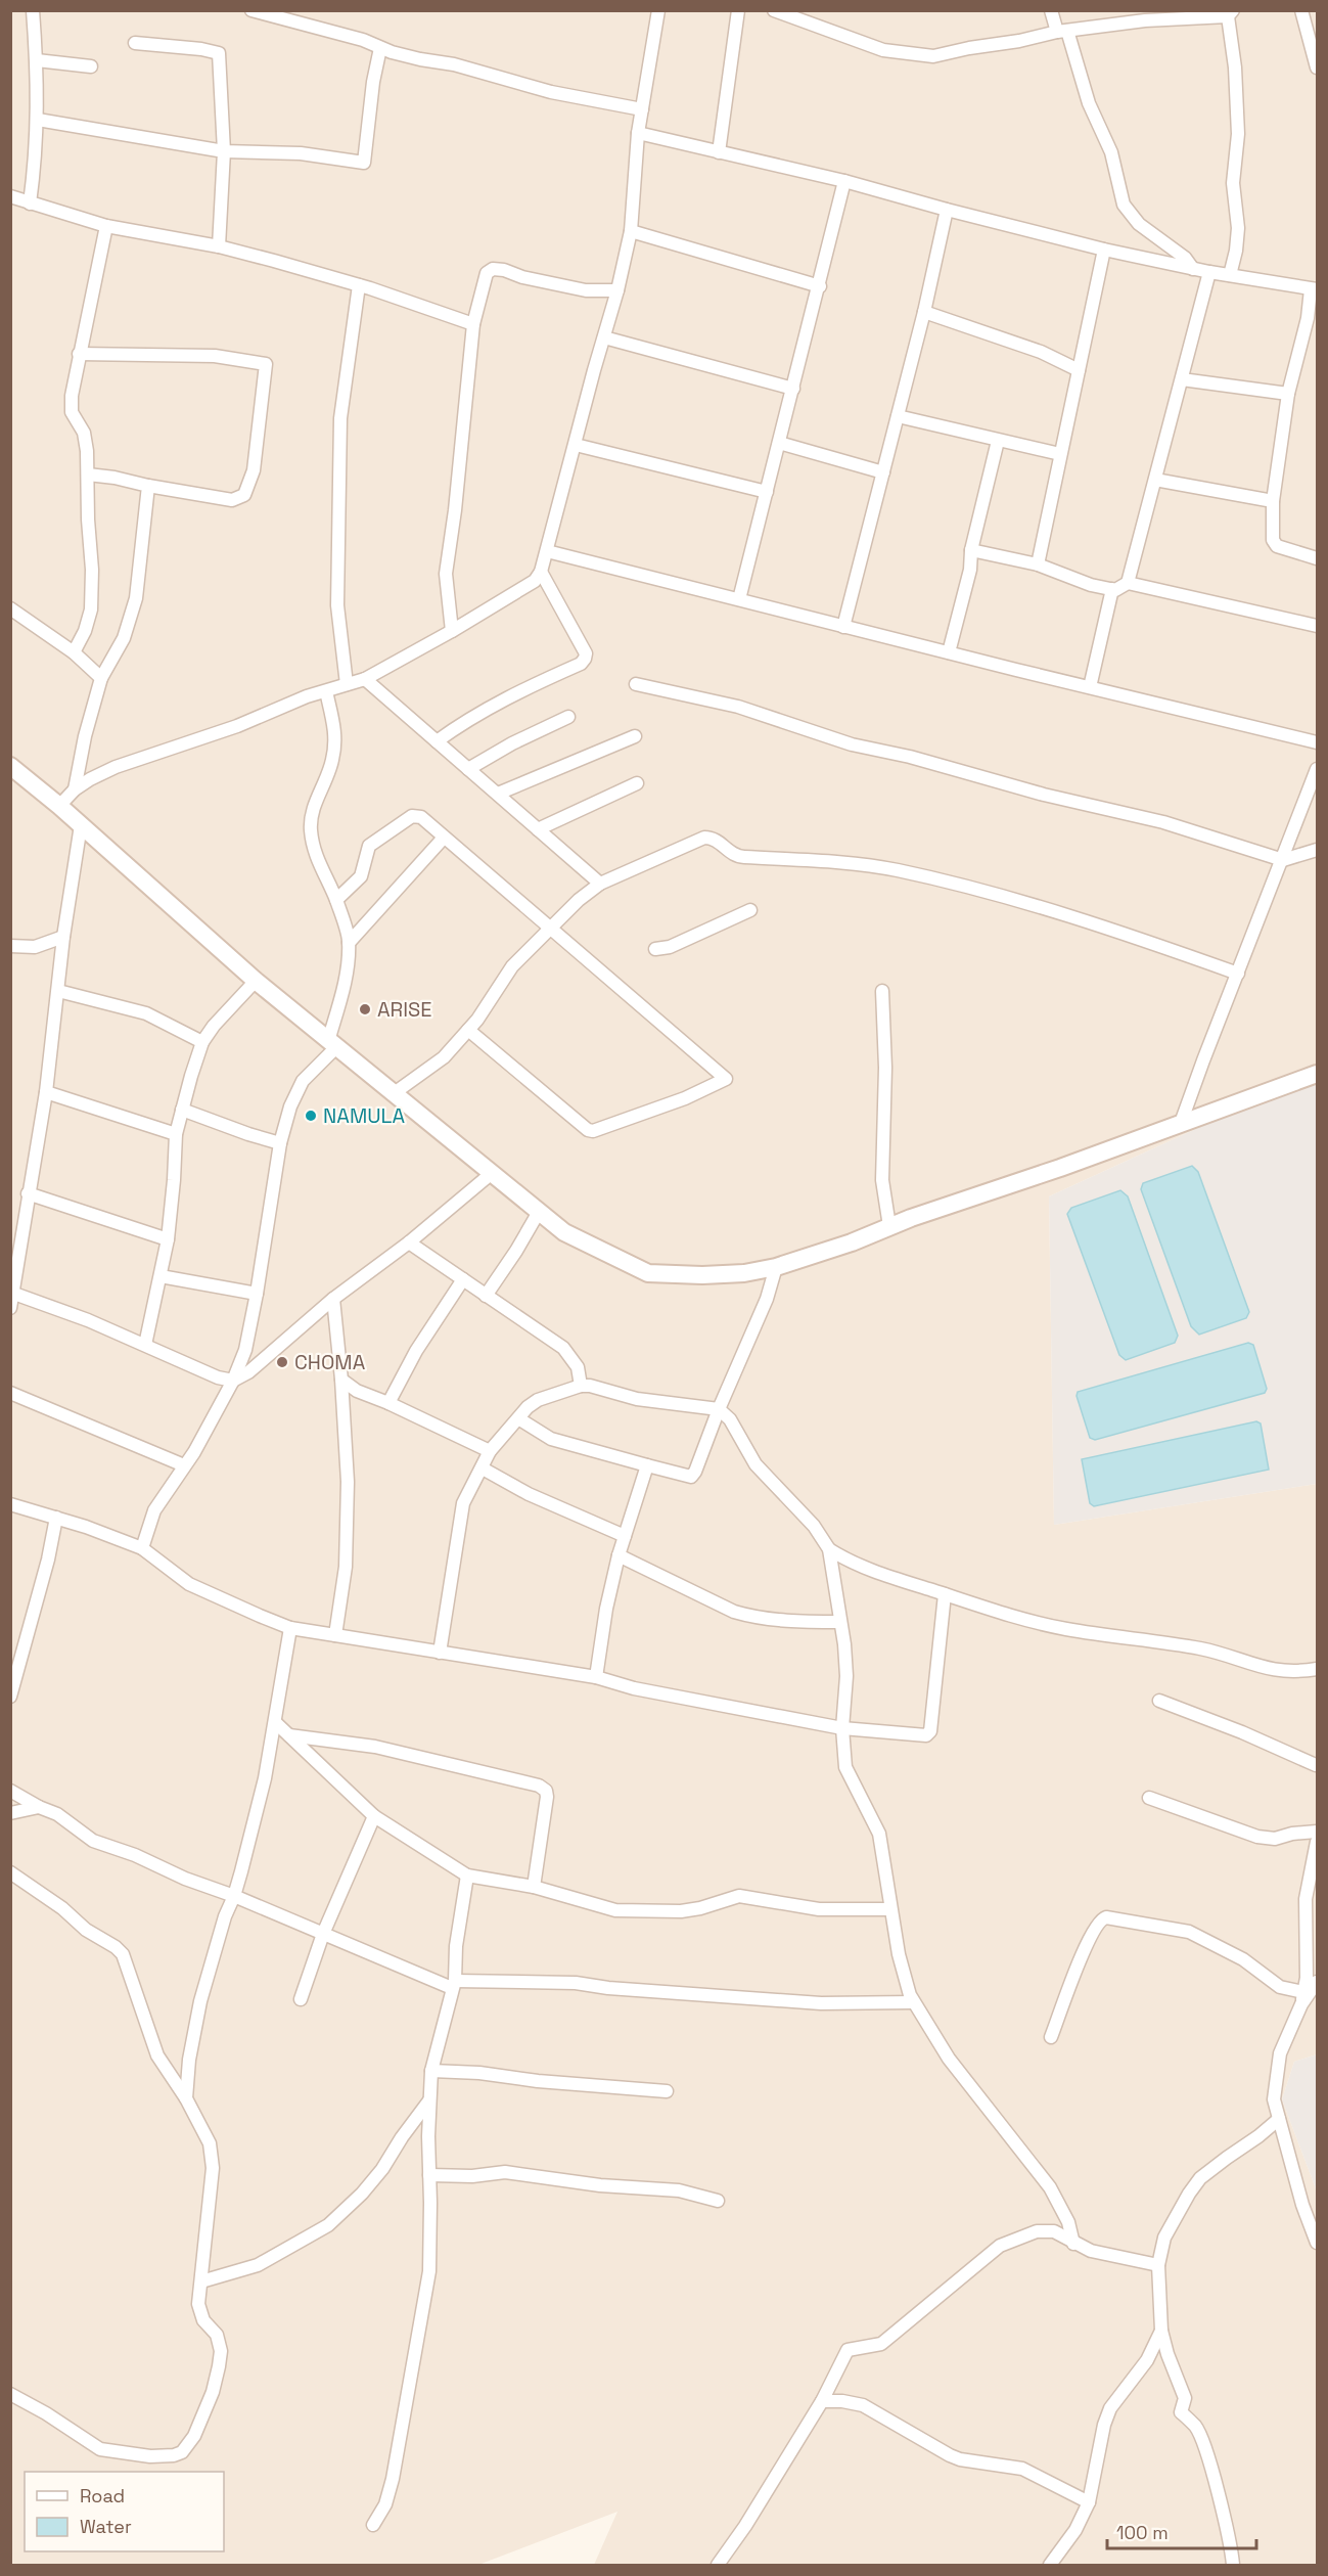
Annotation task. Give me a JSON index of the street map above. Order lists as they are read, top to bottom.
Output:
{
  "places": ["ARISE", "NAMULA", "CHOMA"],
  "legend": ["Road", "Water"],
  "scale_bar": "100 m"
}
